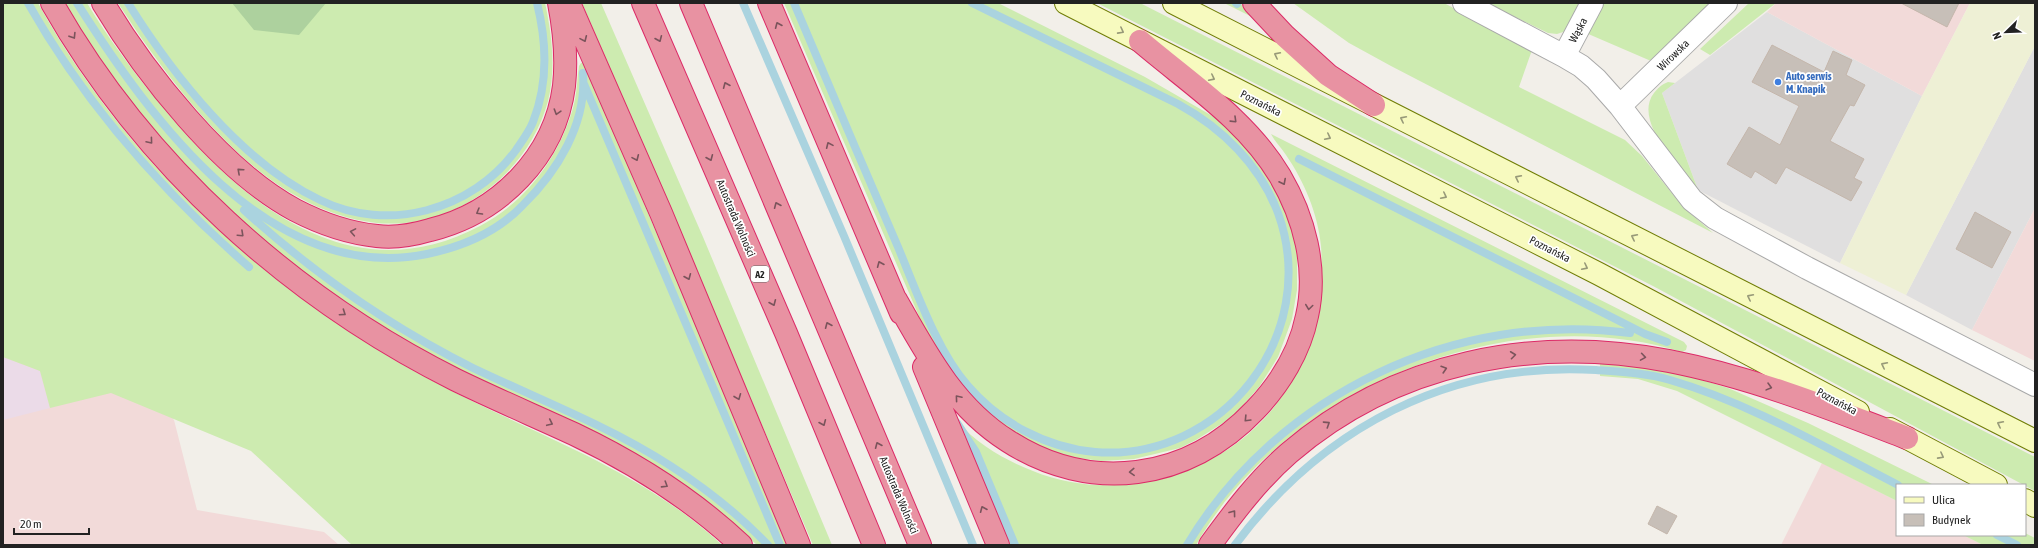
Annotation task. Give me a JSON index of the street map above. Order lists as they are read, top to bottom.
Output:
{
  "streets": {
    "highway": ["Autostrada Wolności", "A2"],
    "main road": ["Poznańska"],
    "street": ["Wąska", "Wirowska"]
  },
  "places": ["Auto serwis M. Knapik"],
  "legend": ["Ulica", "Budynek"],
  "scale_bar": "20 m",
  "north": "bottom left"
}
